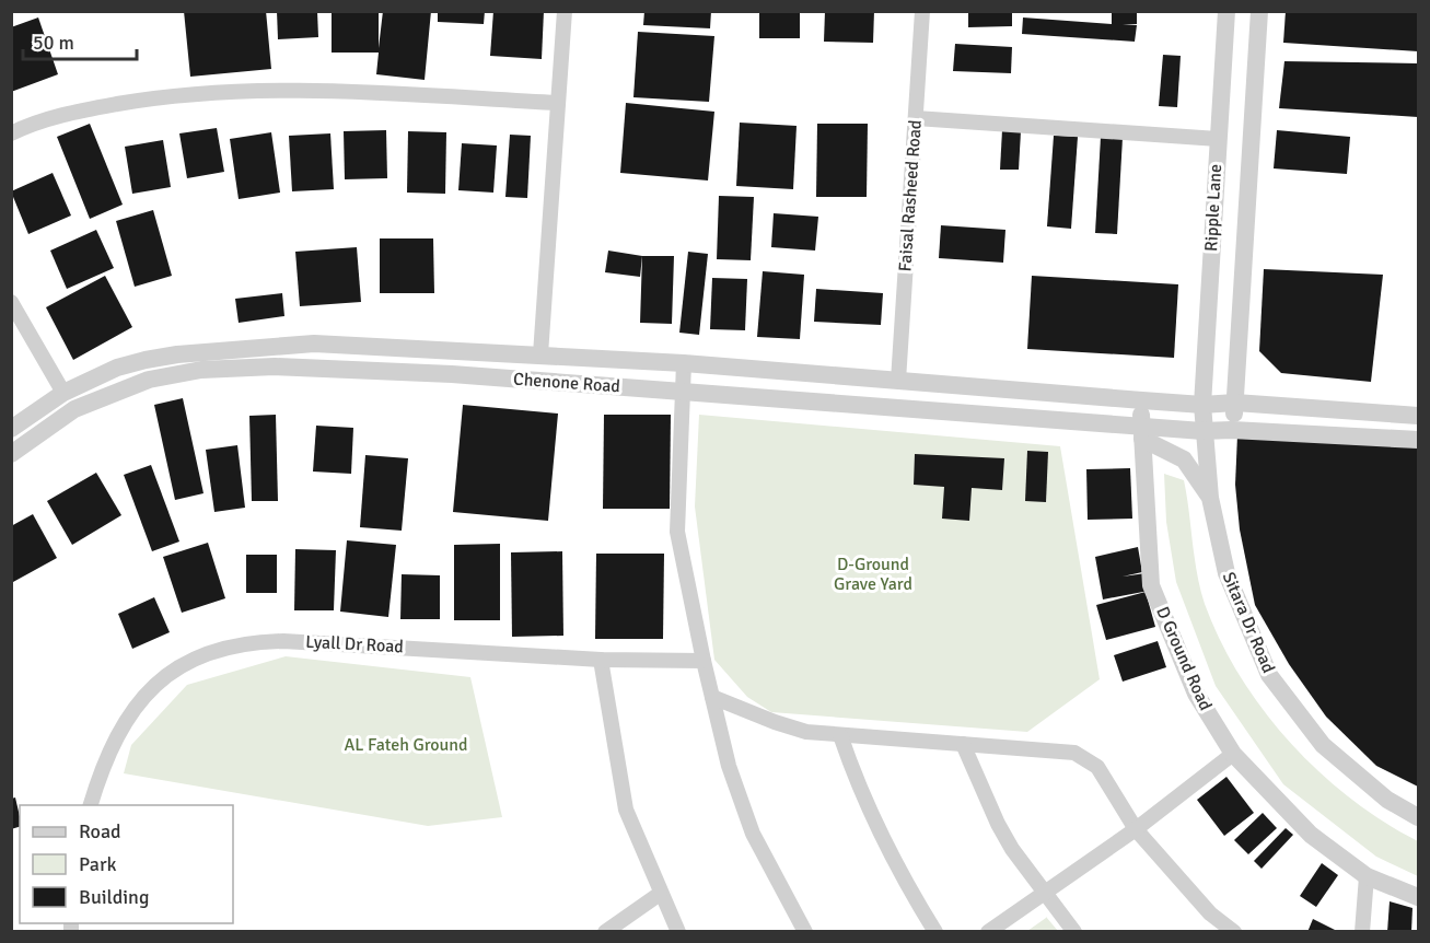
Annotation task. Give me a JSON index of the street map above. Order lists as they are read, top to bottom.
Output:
{
  "streets": {
    "street": [
      "Faisal Rasheed Road",
      "Ripple Lane",
      "Chenone Road",
      "Sitara Dr Road",
      "Lyall Dr Road",
      "D Ground Road"
    ]
  },
  "crossings": [
    ["Faisal Rasheed Road", "Chenone Road"],
    ["Ripple Lane", "Chenone Road"],
    ["Ripple Lane", "Sitara Dr Road"],
    ["Chenone Road", "Sitara Dr Road"],
    ["Chenone Road", "D Ground Road"]
  ],
  "parks": ["D-Ground Grave Yard", "AL Fateh Ground"],
  "legend": ["Road", "Park", "Building"],
  "scale_bar": "50 m"
}
